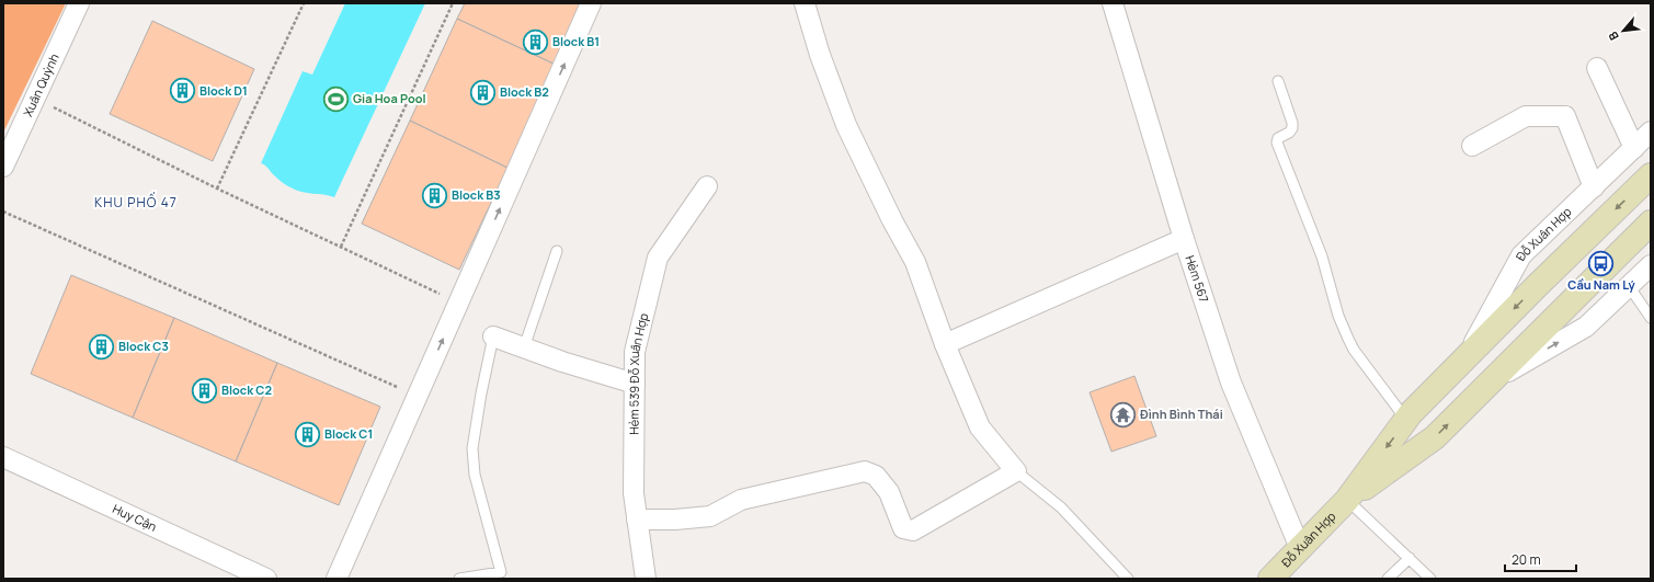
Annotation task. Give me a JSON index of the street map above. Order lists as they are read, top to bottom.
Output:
{
  "streets": {
    "main road": ["Đỗ Xuân Hợp"],
    "street": [
      "Xuân Quỳnh",
      "Hẻm 567",
      "Hẻm 539 Đỗ Xuân Hợp",
      "Huy Cận"
    ]
  },
  "crossings": [
    ["Đỗ Xuân Hợp", "Hẻm 567"]
  ],
  "districts": ["KHU PHỐ 47"],
  "places": {
    "building": [
      "Block B1",
      "Block D1",
      "Block B2",
      "Block B3",
      "Block C3",
      "Block C2",
      "Block C1"
    ],
    "sports": ["Gia Hoa Pool"],
    "bus stop": ["Cầu Nam Lý"],
    "temple": ["Đình Bình Thái"]
  },
  "scale_bar": "20 m",
  "north": "bottom left"
}
